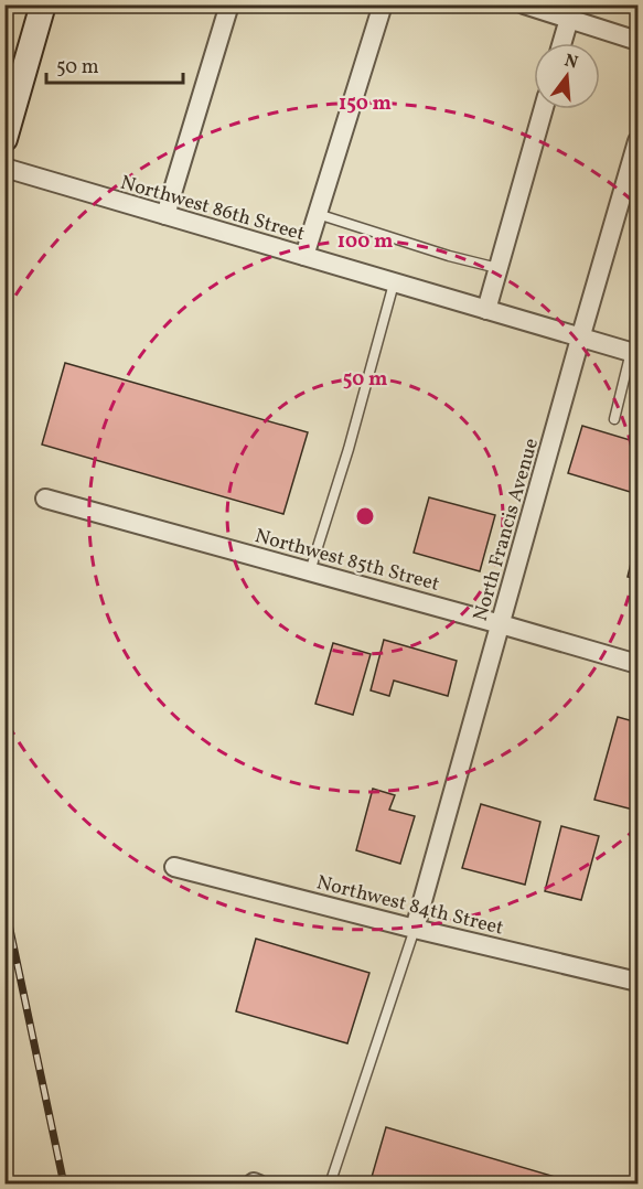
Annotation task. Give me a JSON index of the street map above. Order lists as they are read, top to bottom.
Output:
{
  "streets": {
    "street": [
      "Northwest 86th Street",
      "North Francis Avenue",
      "Northwest 85th Street",
      "Northwest 84th Street"
    ]
  },
  "crossings": [
    ["Northwest 86th Street", "North Francis Avenue"],
    ["North Francis Avenue", "Northwest 85th Street"],
    ["North Francis Avenue", "Northwest 84th Street"]
  ],
  "scale_bar": "50 m",
  "north": "top",
  "rings": ["150 m", "100 m", "50 m"]
}
